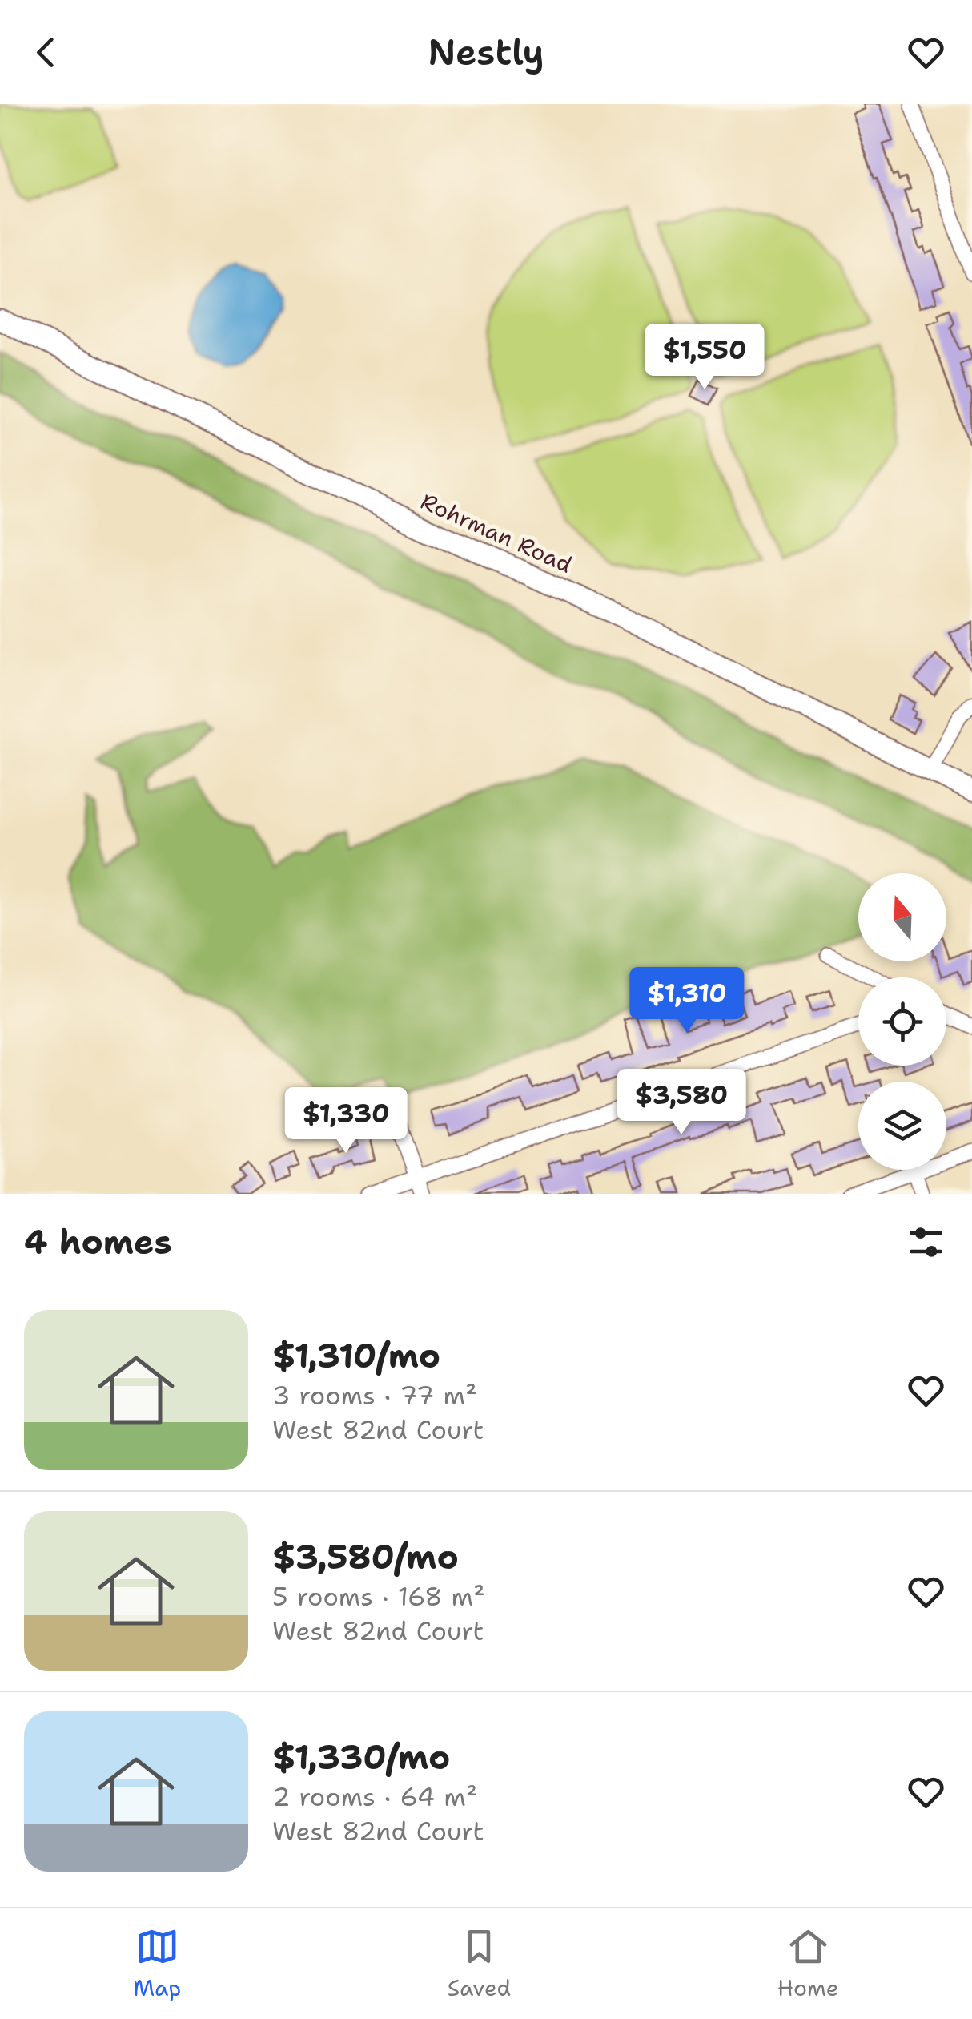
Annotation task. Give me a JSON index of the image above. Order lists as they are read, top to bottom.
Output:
{
  "streets": {
    "street": ["Rohrman Road"]
  },
  "north": "top",
  "page": {
    "header": "Nestly",
    "price": [
      "$1,550",
      "$1,310",
      "$3,580",
      "$1,330"
    ],
    "heading": "4 homes",
    "list": [
      {
        "name": "$1,310/mo",
        "note": "3 rooms · 77 m² · West 82nd Court"
      },
      {
        "name": "$3,580/mo",
        "note": "5 rooms · 168 m² · West 82nd Court"
      },
      {
        "name": "$1,330/mo",
        "note": "2 rooms · 64 m² · West 82nd Court"
      }
    ],
    "tabs": ["Map", "Saved", "Home"]
  }
}
